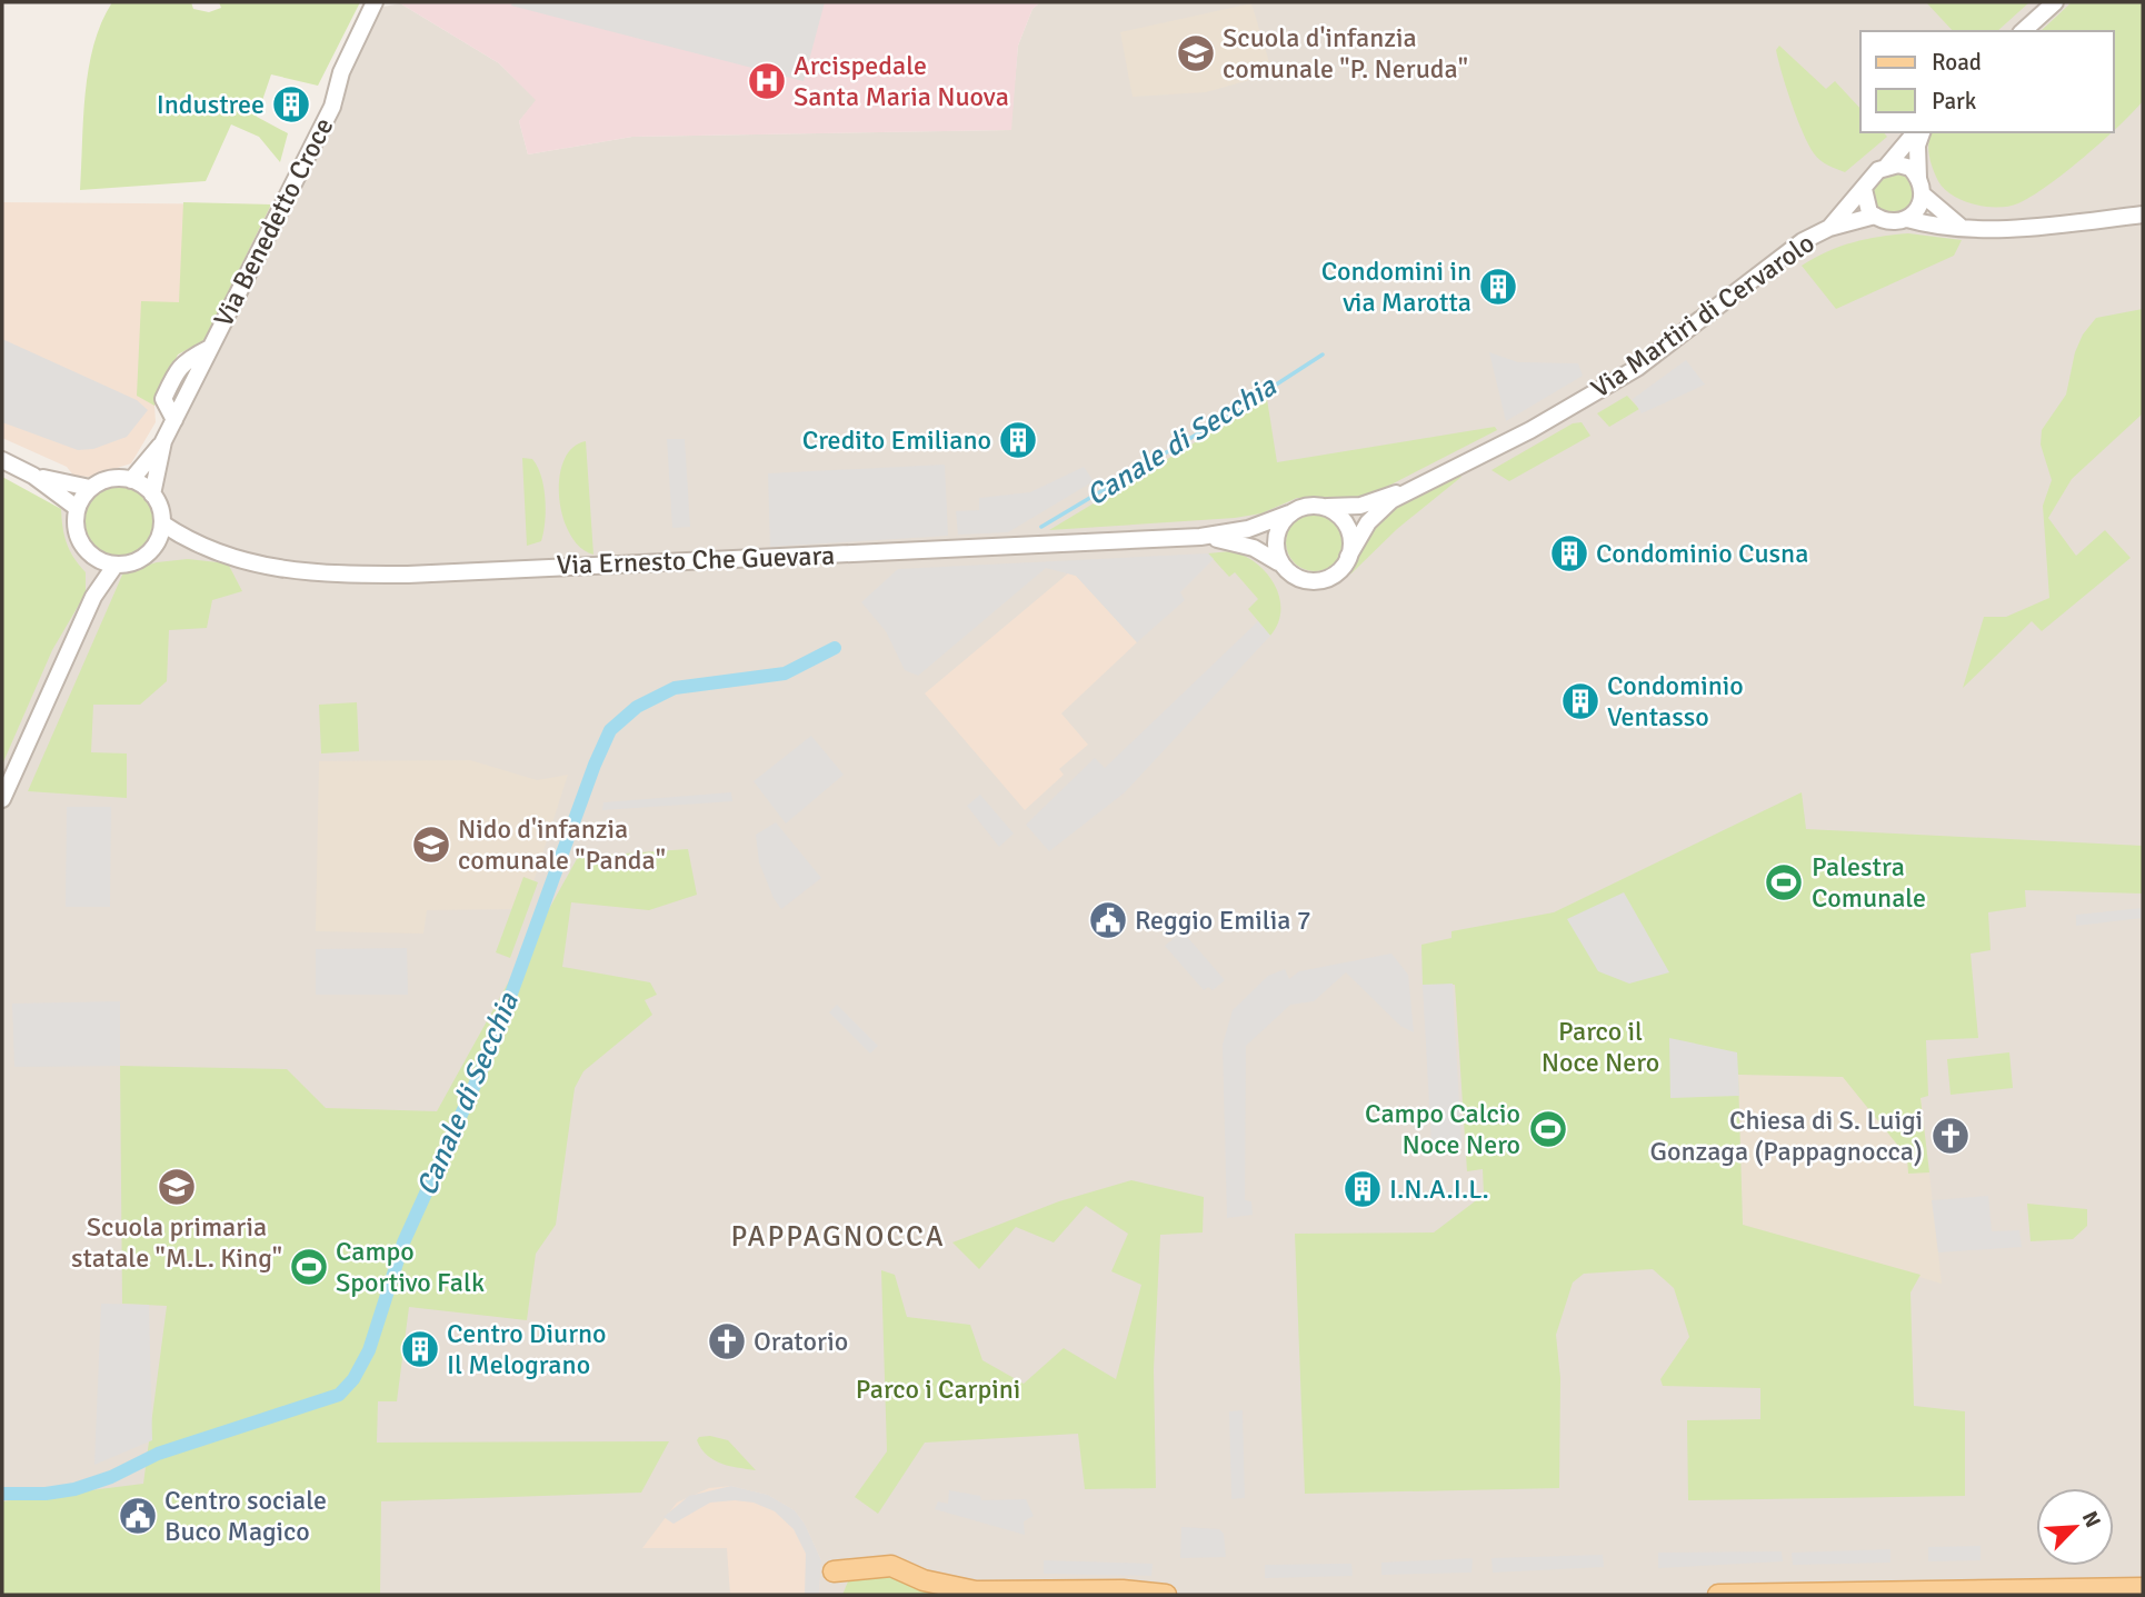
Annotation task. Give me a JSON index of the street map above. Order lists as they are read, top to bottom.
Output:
{
  "streets": {
    "street": ["Via Benedetto Croce", "Via Martiri di Cervarolo", "Via Ernesto Che Guevara"]
  },
  "crossings": [
    ["Via Benedetto Croce", "Via Ernesto Che Guevara"],
    ["Via Martiri di Cervarolo", "Via Ernesto Che Guevara"]
  ],
  "districts": ["PAPPAGNOCCA"],
  "water": ["Canale di Secchia"],
  "parks": ["Parco il Noce Nero", "Parco i Carpini"],
  "places": {
    "school or university": ["Scuola d'infanzia comunale \"P. Neruda\"", "Nido d'infanzia comunale \"Panda\"", "Scuola primaria statale \"M.L. King\""],
    "hospital": ["Arcispedale Santa Maria Nuova"],
    "building": [
      "Industree",
      "Condomini in via Marotta",
      "Credito Emiliano",
      "Condominio Cusna",
      "Condominio Ventasso",
      "I.N.A.I.L.",
      "Centro Diurno Il Melograno"
    ],
    "sports": ["Palestra Comunale", "Campo Calcio Noce Nero", "Campo Sportivo Falk"],
    "public building": ["Reggio Emilia 7", "Centro sociale Buco Magico"],
    "church": ["Chiesa di S. Luigi Gonzaga (Pappagnocca)", "Oratorio"]
  },
  "legend": ["Road", "Park"],
  "north": "top right"
}
